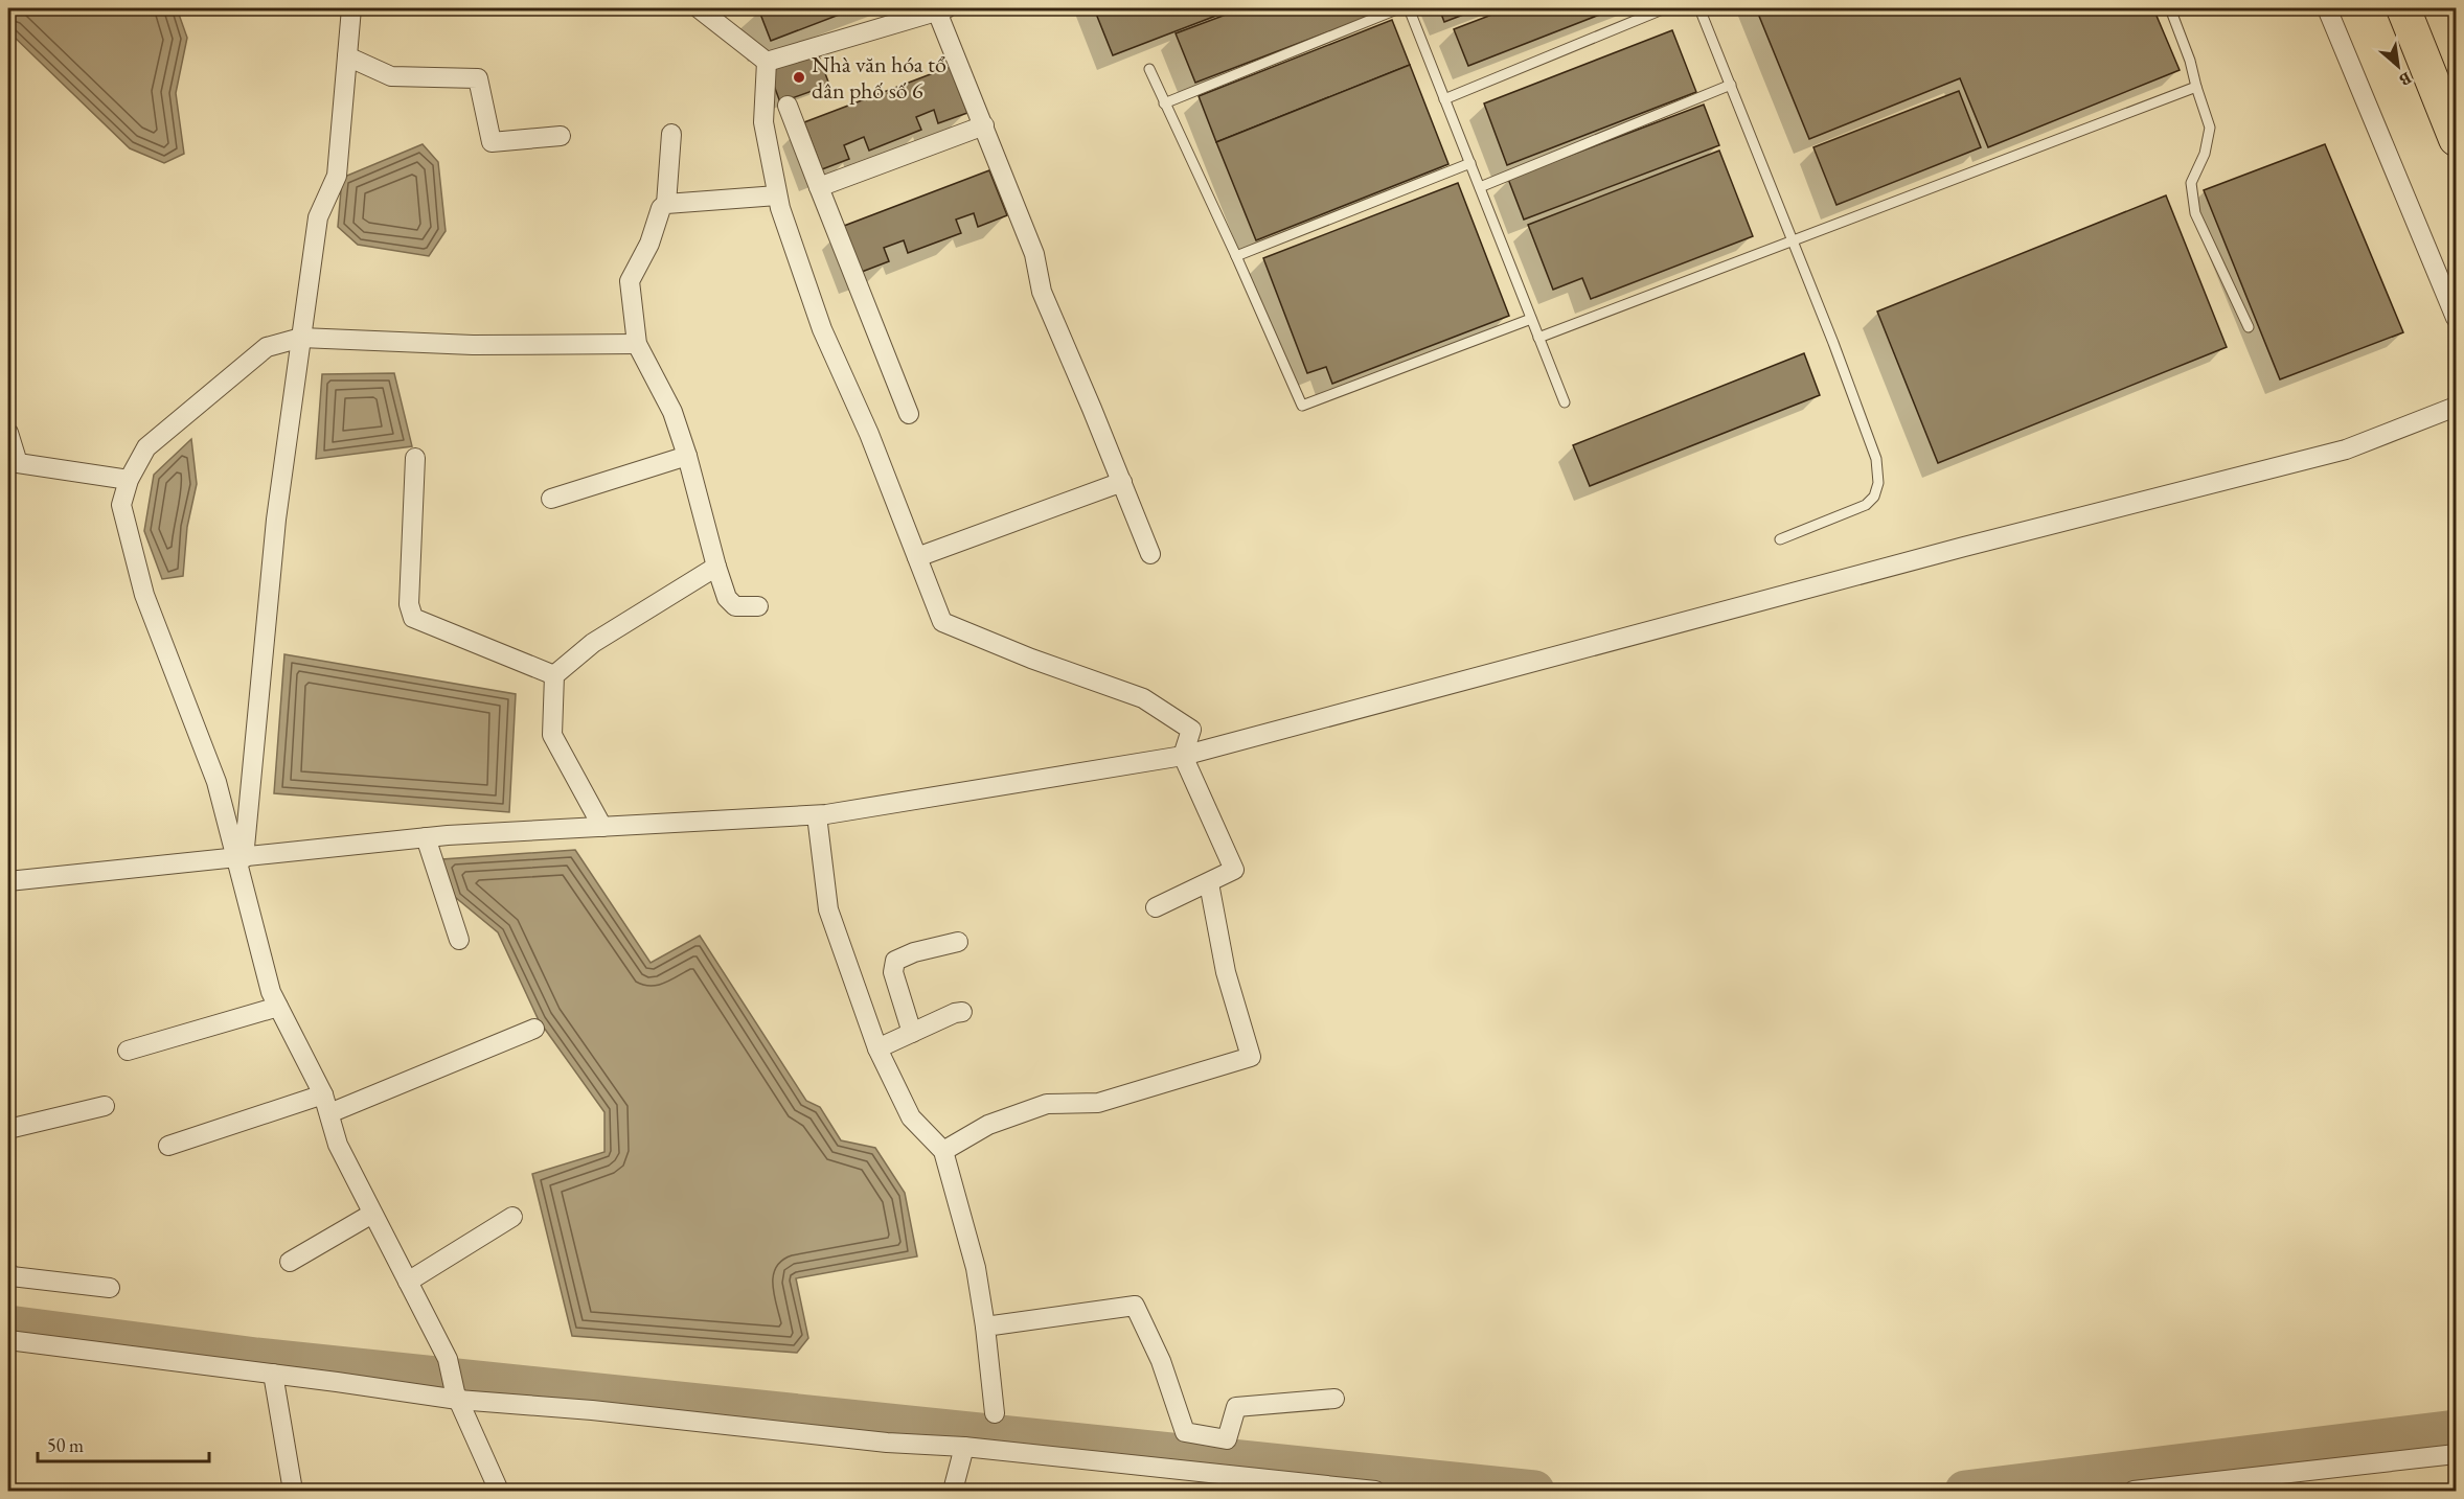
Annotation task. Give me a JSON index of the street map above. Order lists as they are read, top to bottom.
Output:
{
  "places": ["Nhà văn hóa tổ dân phố số 6"],
  "scale_bar": "50 m",
  "north": "bottom right"
}
